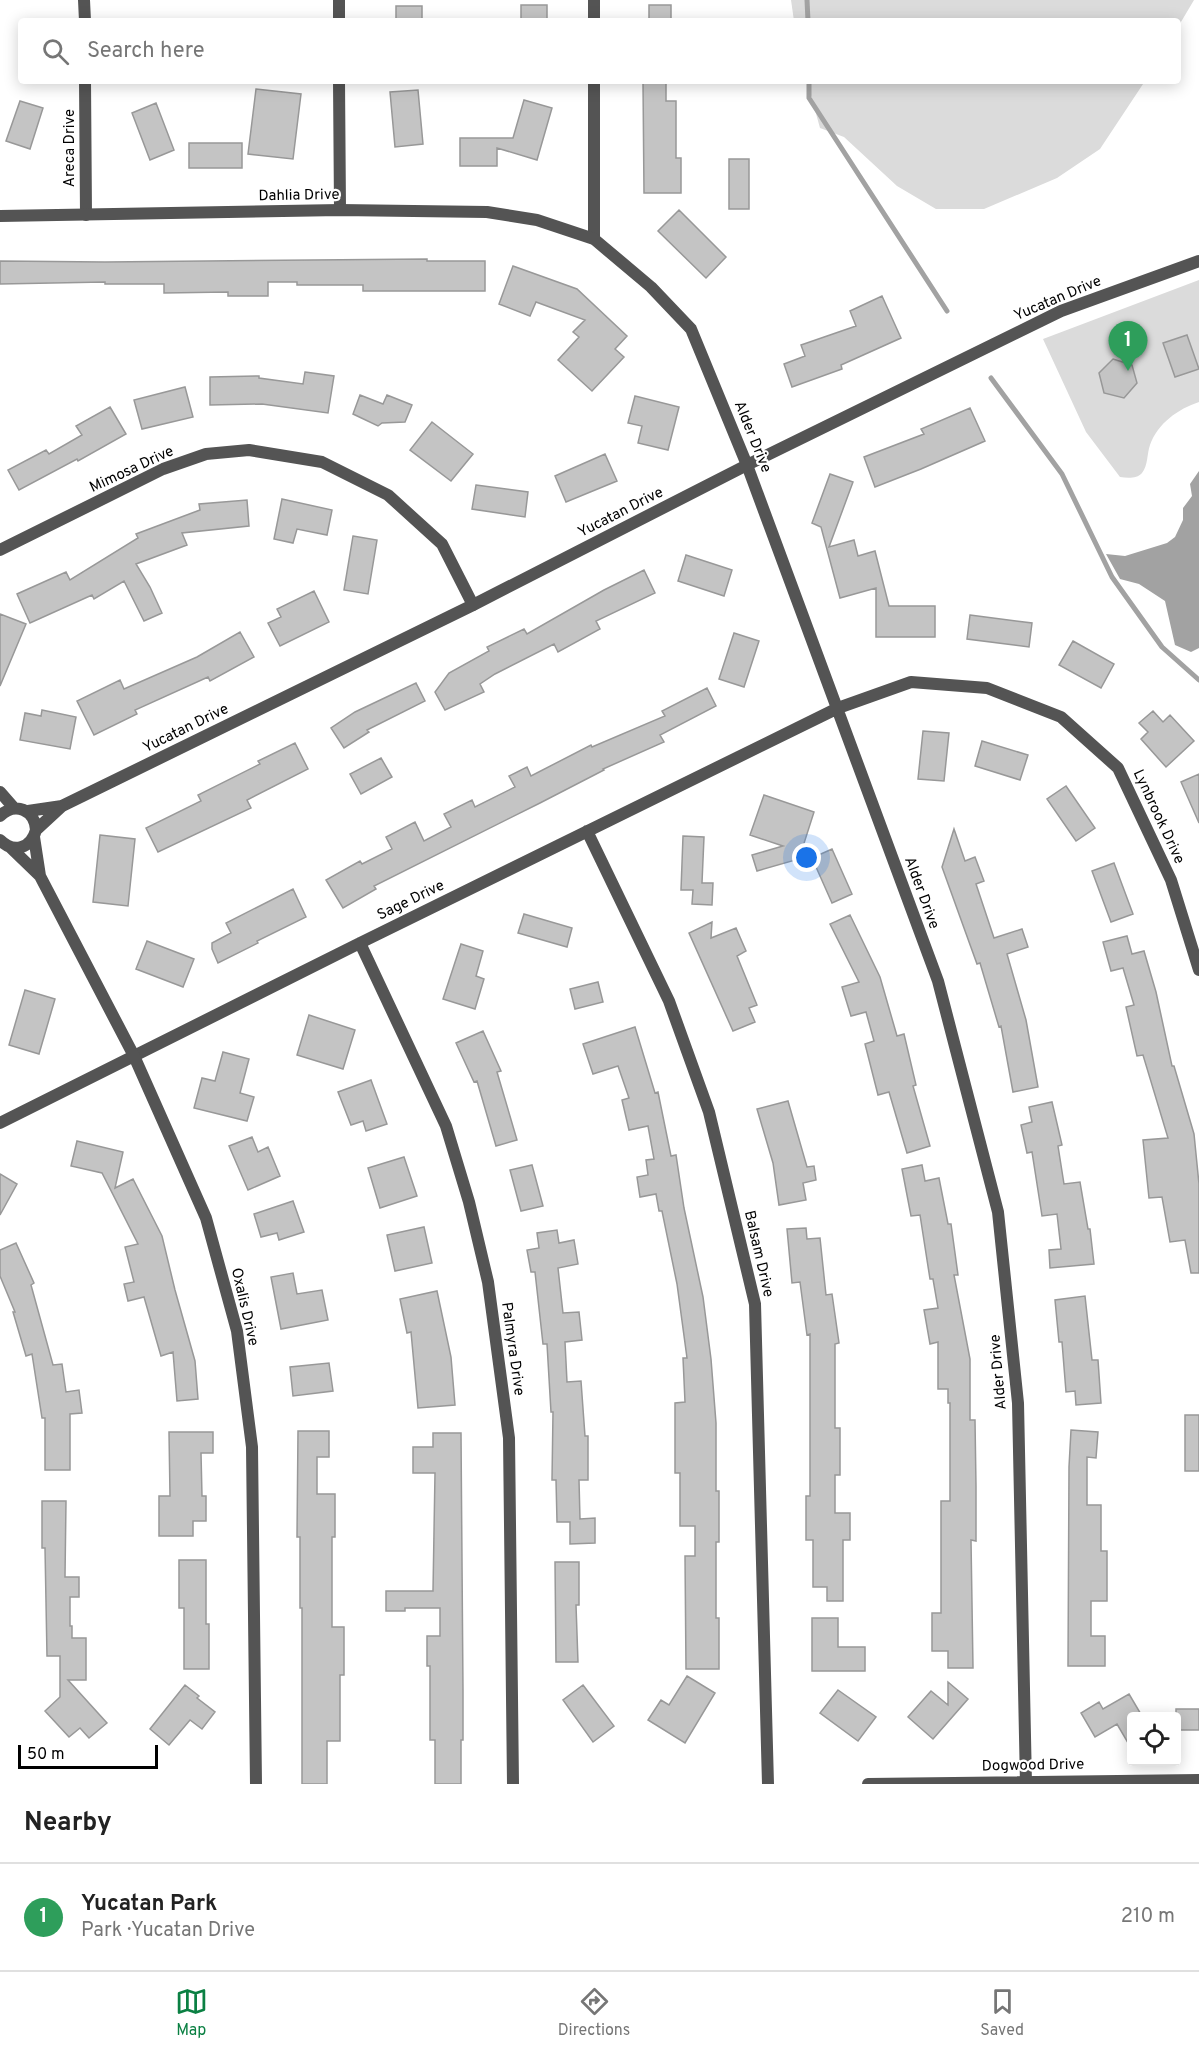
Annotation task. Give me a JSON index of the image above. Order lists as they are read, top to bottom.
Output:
{
  "streets": {
    "street": [
      "Areca Drive",
      "Dahlia Drive",
      "Yucatan Drive",
      "Alder Drive",
      "Mimosa Drive",
      "Lynbrook Drive",
      "Sage Drive",
      "Balsam Drive",
      "Oxalis Drive",
      "Palmyra Drive",
      "Dogwood Drive"
    ]
  },
  "crossings": [
    ["Areca Drive", "Dahlia Drive"],
    ["Dahlia Drive", "Alder Drive"],
    ["Yucatan Drive", "Alder Drive"],
    ["Yucatan Drive", "Mimosa Drive"],
    ["Yucatan Drive", "Oxalis Drive"],
    ["Alder Drive", "Lynbrook Drive"],
    ["Alder Drive", "Sage Drive"],
    ["Alder Drive", "Dogwood Drive"],
    ["Lynbrook Drive", "Sage Drive"],
    ["Sage Drive", "Balsam Drive"],
    ["Sage Drive", "Oxalis Drive"],
    ["Sage Drive", "Palmyra Drive"]
  ],
  "scale_bar": "50 m",
  "page": {
    "search": "Search here",
    "pins": "1",
    "scale": "50 m",
    "heading": "Nearby",
    "list": [
      {
        "mark": "1",
        "name": "Yucatan Park",
        "note": "Park · Yucatan Drive",
        "value": "210 m"
      }
    ],
    "nav": ["Map", "Directions", "Saved"]
  }
}
